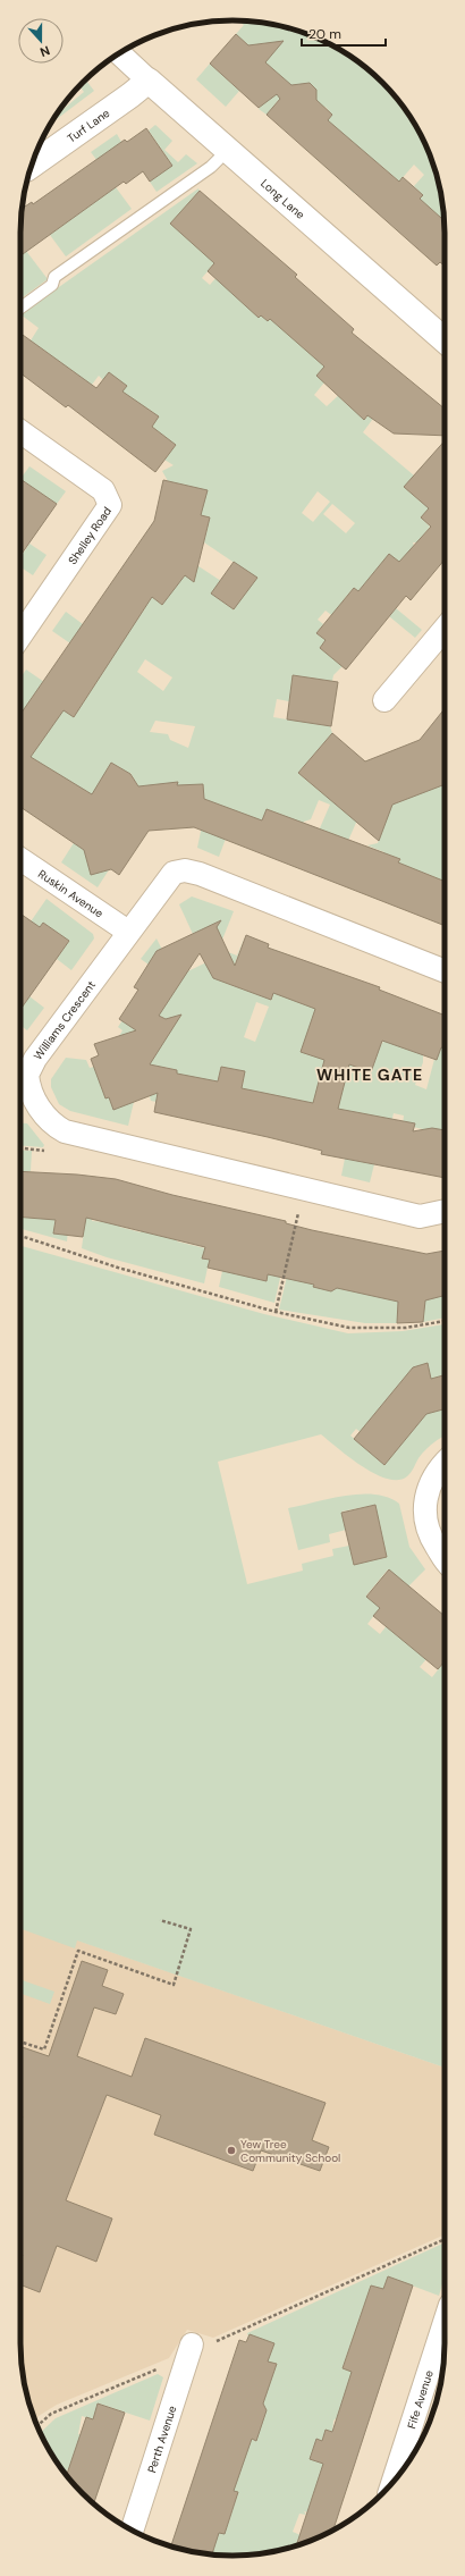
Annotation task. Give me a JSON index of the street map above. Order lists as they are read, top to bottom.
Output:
{
  "streets": {
    "street": [
      "Turf Lane",
      "Long Lane",
      "Shelley Road",
      "Ruskin Avenue",
      "Williams Crescent",
      "Fife Avenue",
      "Perth Avenue"
    ]
  },
  "crossings": [
    ["Turf Lane", "Long Lane"],
    ["Ruskin Avenue", "Williams Crescent"]
  ],
  "districts": ["WHITE GATE"],
  "places": ["Yew Tree Community School"],
  "scale_bar": "20 m",
  "north": "bottom"
}
